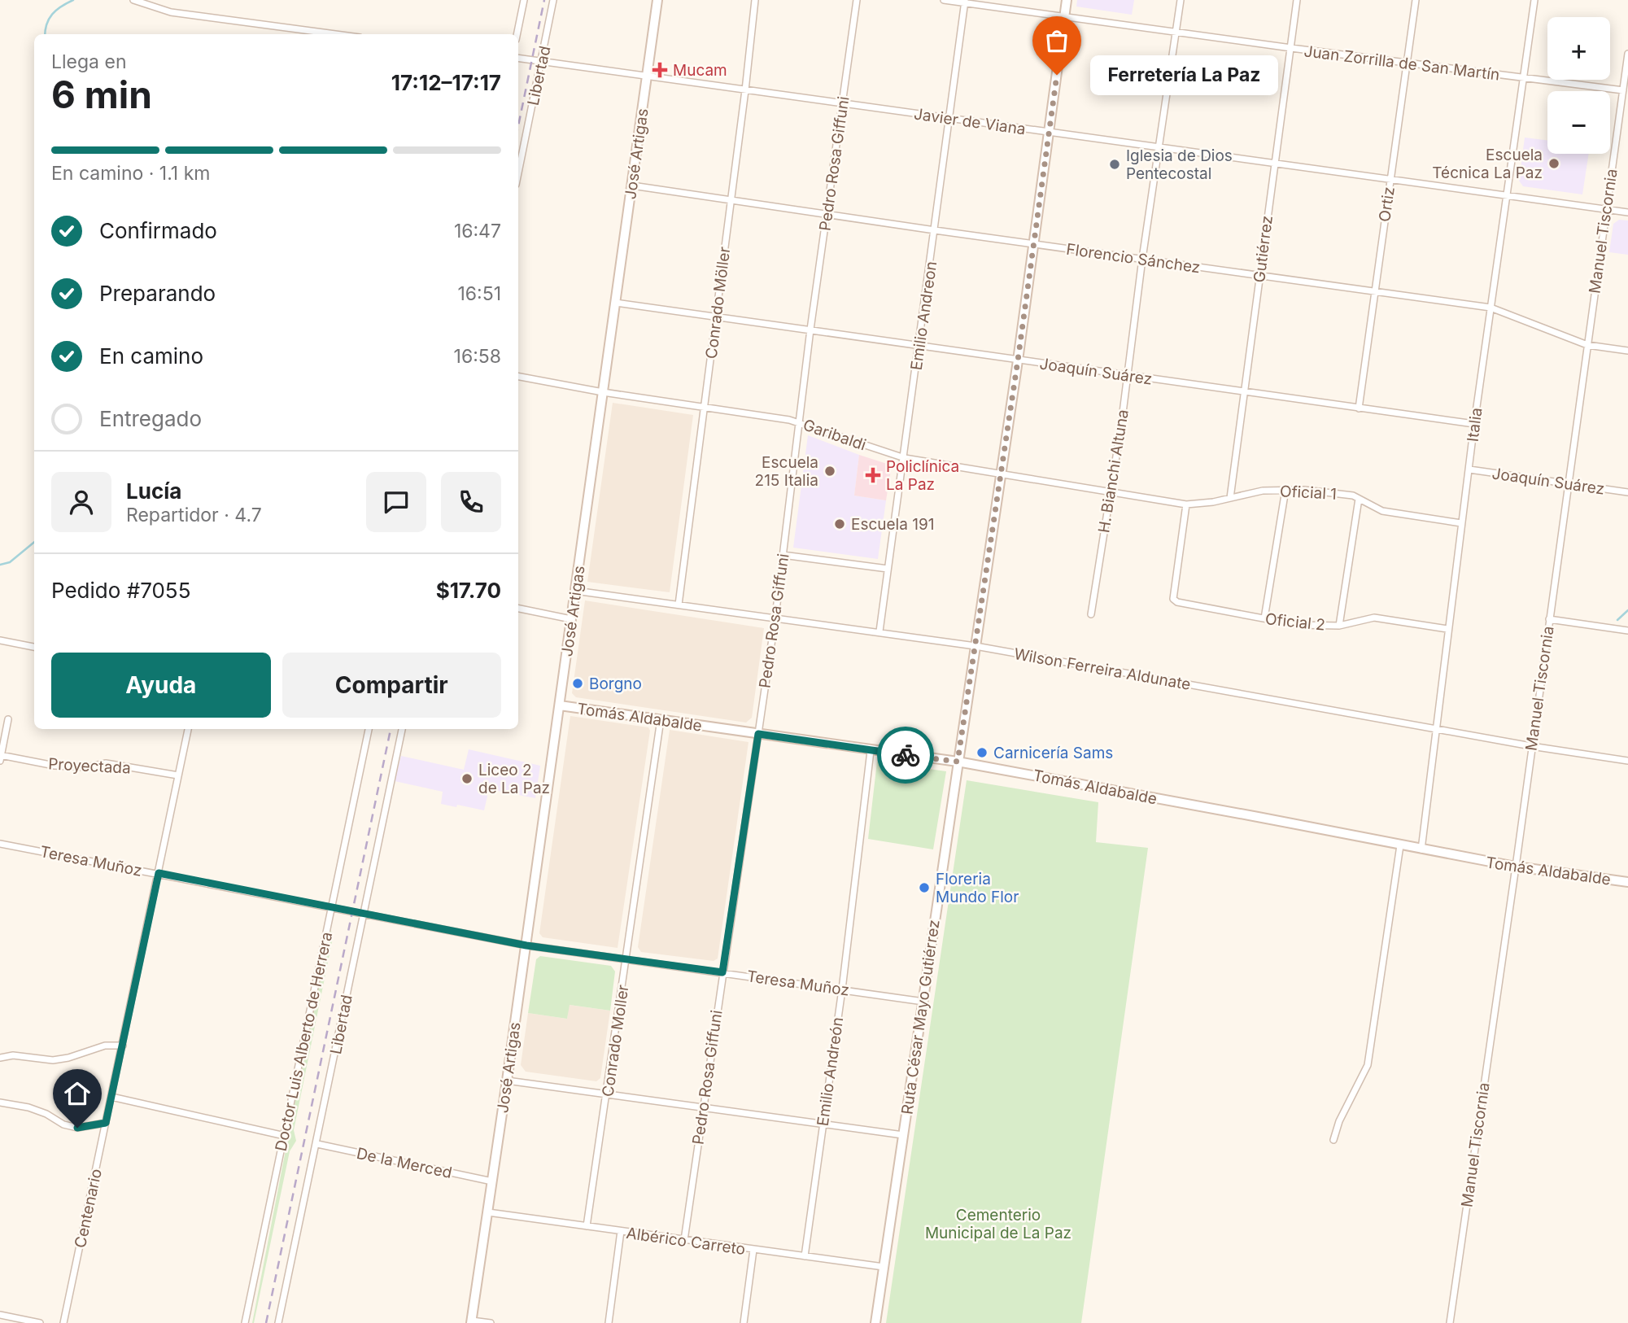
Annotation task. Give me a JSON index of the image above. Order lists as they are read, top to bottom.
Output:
{
  "streets": {
    "street": [
      "Juan Zorrilla de San Martín",
      "Libertad",
      "Javier de Viana",
      "José Artigas",
      "Pedro Rosa Giffuni",
      "Ortiz",
      "Manuel Tiscornia",
      "Gutiérrez",
      "Florencio Sánchez",
      "Conrado Möller",
      "Emilio Andreon",
      "Joaquín Suárez",
      "Italia",
      "Garibaldi",
      "H. Bianchi Altuna",
      "Oficial 1",
      "Oficial 2",
      "Wilson Ferreira Aldunate",
      "Tomás Aldabalde",
      "Proyectada",
      "Teresa Muñoz",
      "Ruta César Mayo Gutiérrez",
      "Conrado Moller",
      "Doctor Luis Alberto de Herrera",
      "Emilio Andreón",
      "De la Merced",
      "Centenario",
      "Albérico Carreto"
    ]
  },
  "crossings": [
    ["Juan Zorrilla de San Martín", "Ortiz"],
    ["Juan Zorrilla de San Martín", "Manuel Tiscornia"],
    ["Juan Zorrilla de San Martín", "Gutiérrez"],
    ["Juan Zorrilla de San Martín", "Emilio Andreon"],
    ["Juan Zorrilla de San Martín", "Italia"],
    ["Juan Zorrilla de San Martín", "H. Bianchi Altuna"],
    ["Juan Zorrilla de San Martín", "Ruta César Mayo Gutiérrez"],
    ["Libertad", "Javier de Viana"],
    ["Libertad", "Teresa Muñoz"],
    ["Libertad", "De la Merced"],
    ["Javier de Viana", "José Artigas"],
    ["Javier de Viana", "Pedro Rosa Giffuni"],
    ["Javier de Viana", "Ortiz"],
    ["Javier de Viana", "Manuel Tiscornia"],
    ["Javier de Viana", "Gutiérrez"],
    ["Javier de Viana", "Conrado Möller"],
    ["Javier de Viana", "Emilio Andreon"],
    ["Javier de Viana", "Italia"],
    ["Javier de Viana", "H. Bianchi Altuna"],
    ["Javier de Viana", "Ruta César Mayo Gutiérrez"],
    ["José Artigas", "Florencio Sánchez"],
    ["José Artigas", "Joaquín Suárez"],
    ["José Artigas", "Garibaldi"],
    ["José Artigas", "Wilson Ferreira Aldunate"],
    ["José Artigas", "Tomás Aldabalde"],
    ["José Artigas", "Teresa Muñoz"],
    ["José Artigas", "De la Merced"],
    ["José Artigas", "Albérico Carreto"],
    ["Pedro Rosa Giffuni", "Florencio Sánchez"],
    ["Pedro Rosa Giffuni", "Joaquín Suárez"],
    ["Pedro Rosa Giffuni", "Garibaldi"],
    ["Pedro Rosa Giffuni", "Wilson Ferreira Aldunate"],
    ["Pedro Rosa Giffuni", "Tomás Aldabalde"],
    ["Pedro Rosa Giffuni", "Teresa Muñoz"],
    ["Pedro Rosa Giffuni", "Albérico Carreto"],
    ["Ortiz", "Florencio Sánchez"],
    ["Ortiz", "Joaquín Suárez"],
    ["Manuel Tiscornia", "Florencio Sánchez"],
    ["Manuel Tiscornia", "Joaquín Suárez"],
    ["Manuel Tiscornia", "Wilson Ferreira Aldunate"],
    ["Manuel Tiscornia", "Tomás Aldabalde"],
    ["Gutiérrez", "Florencio Sánchez"],
    ["Gutiérrez", "Joaquín Suárez"],
    ["Gutiérrez", "Oficial 1"],
    ["Florencio Sánchez", "Conrado Möller"],
    ["Florencio Sánchez", "Emilio Andreon"],
    ["Florencio Sánchez", "Italia"],
    ["Florencio Sánchez", "H. Bianchi Altuna"],
    ["Florencio Sánchez", "Ruta César Mayo Gutiérrez"],
    ["Conrado Möller", "Joaquín Suárez"],
    ["Conrado Möller", "Garibaldi"],
    ["Conrado Möller", "Wilson Ferreira Aldunate"],
    ["Emilio Andreon", "Joaquín Suárez"],
    ["Emilio Andreon", "Garibaldi"],
    ["Emilio Andreon", "Wilson Ferreira Aldunate"],
    ["Joaquín Suárez", "Italia"],
    ["Joaquín Suárez", "H. Bianchi Altuna"],
    ["Joaquín Suárez", "Ruta César Mayo Gutiérrez"],
    ["Italia", "Oficial 1"],
    ["Italia", "Oficial 2"],
    ["Italia", "Wilson Ferreira Aldunate"],
    ["Italia", "Tomás Aldabalde"],
    ["Garibaldi", "H. Bianchi Altuna"],
    ["Garibaldi", "Oficial 1"],
    ["Garibaldi", "Oficial 2"],
    ["Garibaldi", "Ruta César Mayo Gutiérrez"],
    ["Oficial 1", "Oficial 2"],
    ["Wilson Ferreira Aldunate", "Ruta César Mayo Gutiérrez"],
    ["Tomás Aldabalde", "Ruta César Mayo Gutiérrez"],
    ["Tomás Aldabalde", "Conrado Moller"],
    ["Tomás Aldabalde", "Emilio Andreón"],
    ["Proyectada", "Centenario"],
    ["Teresa Muñoz", "Ruta César Mayo Gutiérrez"],
    ["Teresa Muñoz", "Conrado Moller"],
    ["Teresa Muñoz", "Doctor Luis Alberto de Herrera"],
    ["Teresa Muñoz", "Emilio Andreón"],
    ["Teresa Muñoz", "Centenario"],
    ["Ruta César Mayo Gutiérrez", "Albérico Carreto"],
    ["Conrado Moller", "Albérico Carreto"],
    ["Emilio Andreón", "Albérico Carreto"]
  ],
  "parks": ["Cementerio Municipal de La Paz"],
  "places": {
    "health": ["Mucam", "Policlínica La Paz"],
    "other": [
      "Ferretería La Paz",
      "Escuela Técnica La Paz",
      "Iglesia de Dios Pentecostal",
      "Escuela 215 Italia",
      "Escuela 191",
      "Borgno",
      "Carnicería Sams",
      "Liceo 2 de La Paz",
      "Floreria Mundo Flor"
    ]
  },
  "page": {
    "map_buttons": ["+", "−"],
    "heading": ["6 min", "Llega en", "17:12–17:17"],
    "panel": [
      "Lucía",
      "Repartidor · 4.7",
      "Pedido #7055",
      "$17.70"
    ],
    "bubble": "Ferretería La Paz",
    "bar": "En camino · 1.1 km",
    "list": [
      ["Confirmado", "16:47"],
      ["Preparando", "16:51"],
      ["En camino", "16:58"],
      "Entregado"
    ],
    "buttons": ["Ayuda", "Compartir"]
  }
}
